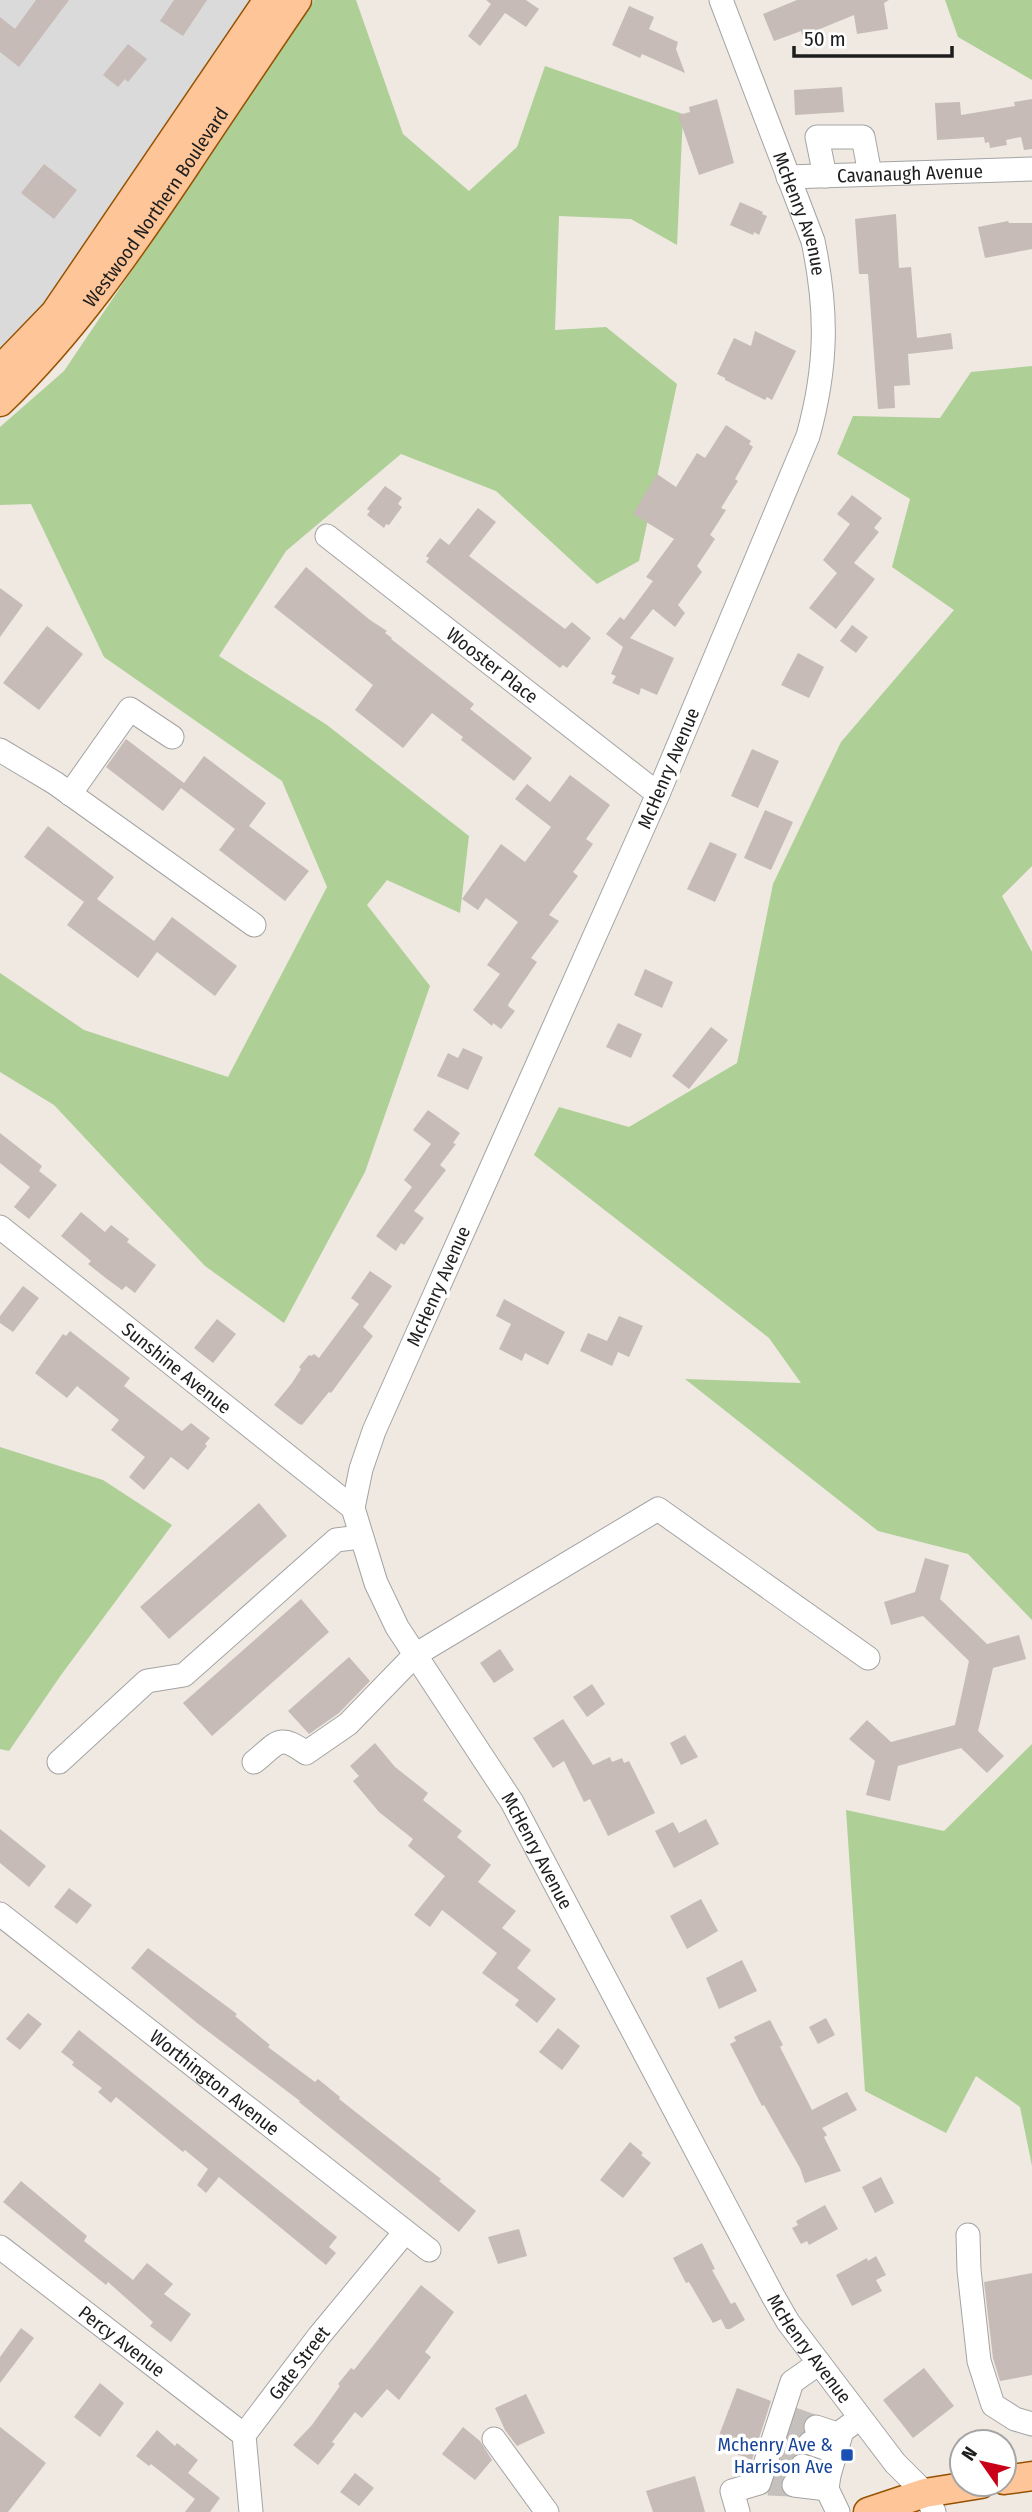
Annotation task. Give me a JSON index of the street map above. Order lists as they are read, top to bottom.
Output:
{
  "streets": {
    "main road": ["Westwood Northern Boulevard"],
    "street": [
      "Cavanaugh Avenue",
      "McHenry Avenue",
      "Wooster Place",
      "Sunshine Avenue",
      "Worthington Avenue",
      "Percy Avenue",
      "Gate Street"
    ]
  },
  "crossings": [
    ["Cavanaugh Avenue", "McHenry Avenue"],
    ["McHenry Avenue", "Wooster Place"],
    ["McHenry Avenue", "Sunshine Avenue"],
    ["Worthington Avenue", "Gate Street"],
    ["Percy Avenue", "Gate Street"]
  ],
  "places": {
    "transit": ["Mchenry Ave & Harrison Ave"]
  },
  "scale_bar": "50 m",
  "north": "top left"
}
